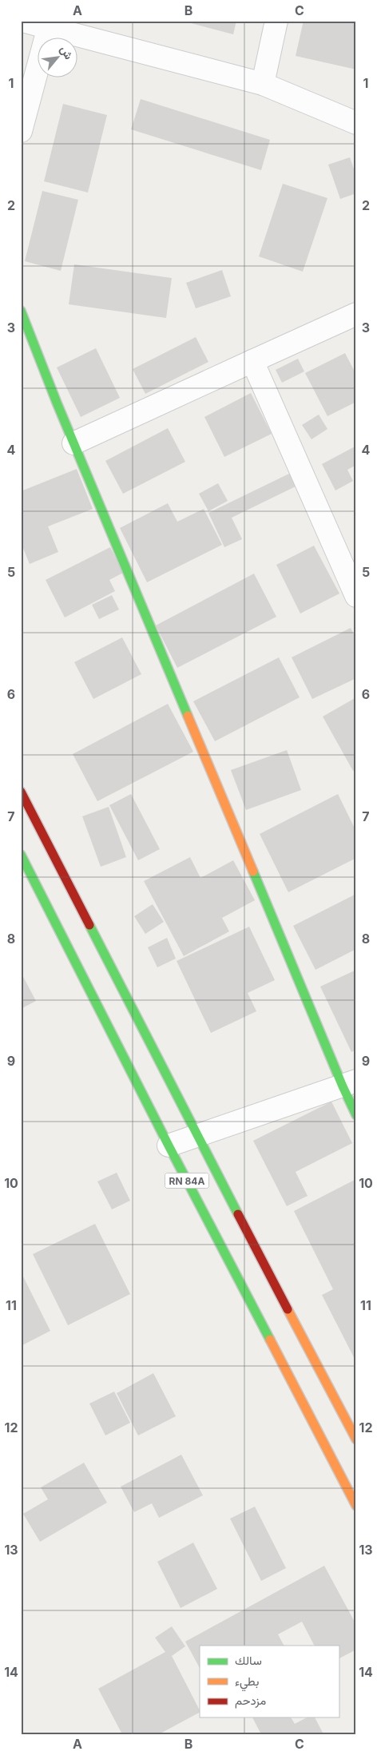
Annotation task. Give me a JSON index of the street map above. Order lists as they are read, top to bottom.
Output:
{
  "streets": {
    "main road": ["RN 84A"]
  },
  "legend": ["سالك", "بطيء", "مزدحم"],
  "north": "top right",
  "grid": {
    "columns": ["A", "B", "C"],
    "rows": [
      "1",
      "2",
      "3",
      "4",
      "5",
      "6",
      "7",
      "8",
      "9",
      "10",
      "11",
      "12",
      "13",
      "14"
    ]
  }
}
